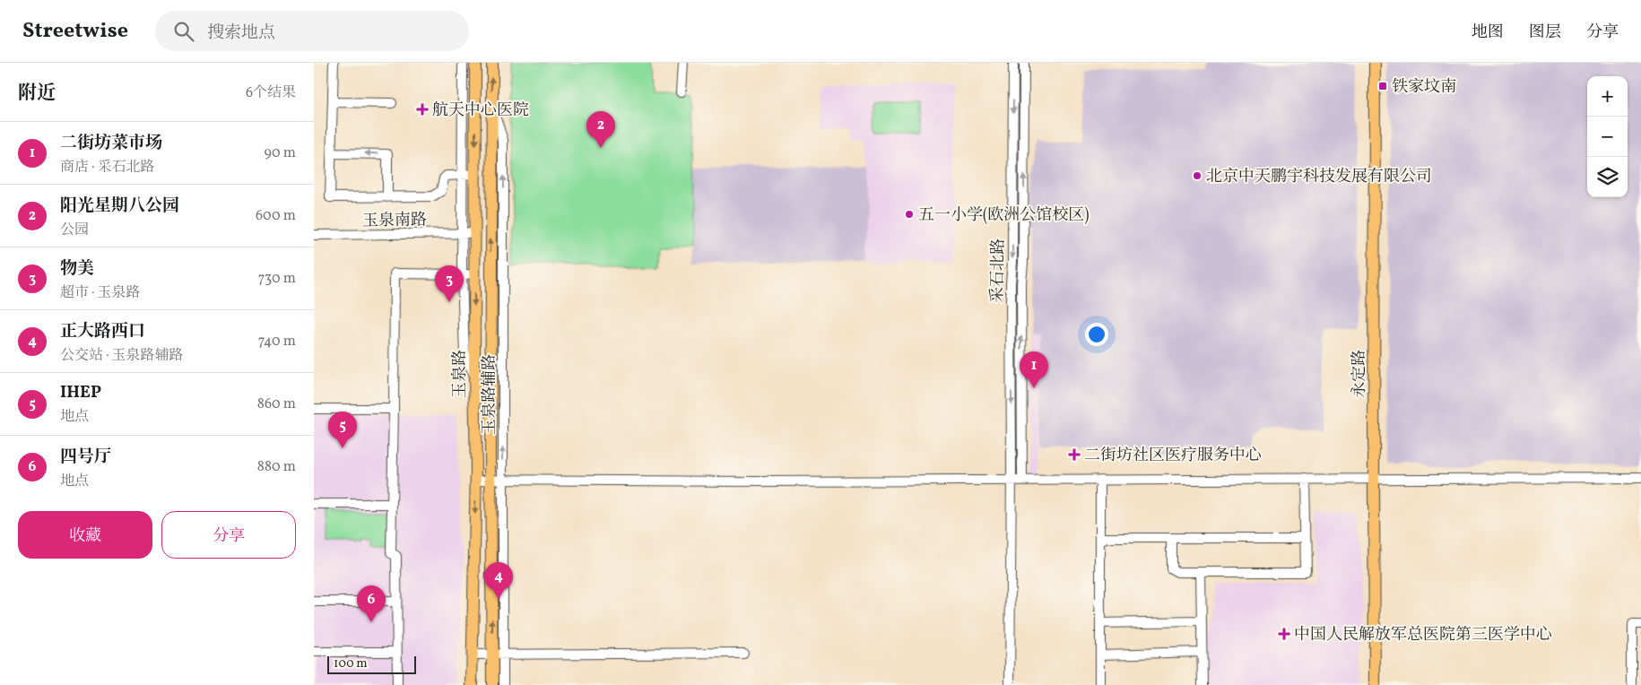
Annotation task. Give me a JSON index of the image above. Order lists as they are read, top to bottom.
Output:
{
  "streets": {
    "main road": ["玉泉路", "永定路"],
    "street": ["玉泉南路", "采石北路", "玉泉路辅路"]
  },
  "crossings": [
    ["玉泉南路", "玉泉路"],
    ["玉泉路", "玉泉路辅路"]
  ],
  "places": {
    "transit": ["铁家坟南"],
    "health": ["航天中心医院", "二街坊社区医疗服务中心", "中国人民解放军总医院第三医学中心"],
    "other": ["北京中天鹏宇科技发展有限公司", "五一小学(欧洲公馆校区)"]
  },
  "scale_bar": "100 m",
  "page": {
    "header": "Streetwise",
    "search": "搜索地点",
    "nav": ["地图", "图层", "分享"],
    "heading": ["附近", "6个结果"],
    "map_buttons": ["+", "−"],
    "pins": [
      "2",
      "3",
      "1",
      "5",
      "4",
      "6"
    ],
    "list": [
      {
        "mark": "1",
        "name": "二街坊菜市场",
        "note": "商店 · 采石北路",
        "value": "90 m"
      },
      {
        "mark": "2",
        "name": "阳光星期八公园",
        "note": "公园",
        "value": "600 m"
      },
      {
        "mark": "3",
        "name": "物美",
        "note": "超市 · 玉泉路",
        "value": "730 m"
      },
      {
        "mark": "4",
        "name": "正大路西口",
        "note": "公交站 · 玉泉路辅路",
        "value": "740 m"
      },
      {
        "mark": "5",
        "name": "IHEP",
        "note": "地点",
        "value": "860 m"
      },
      {
        "mark": "6",
        "name": "四号厅",
        "note": "地点",
        "value": "880 m"
      }
    ],
    "buttons": ["收藏", "分享"],
    "scale": "100 m"
  }
}
